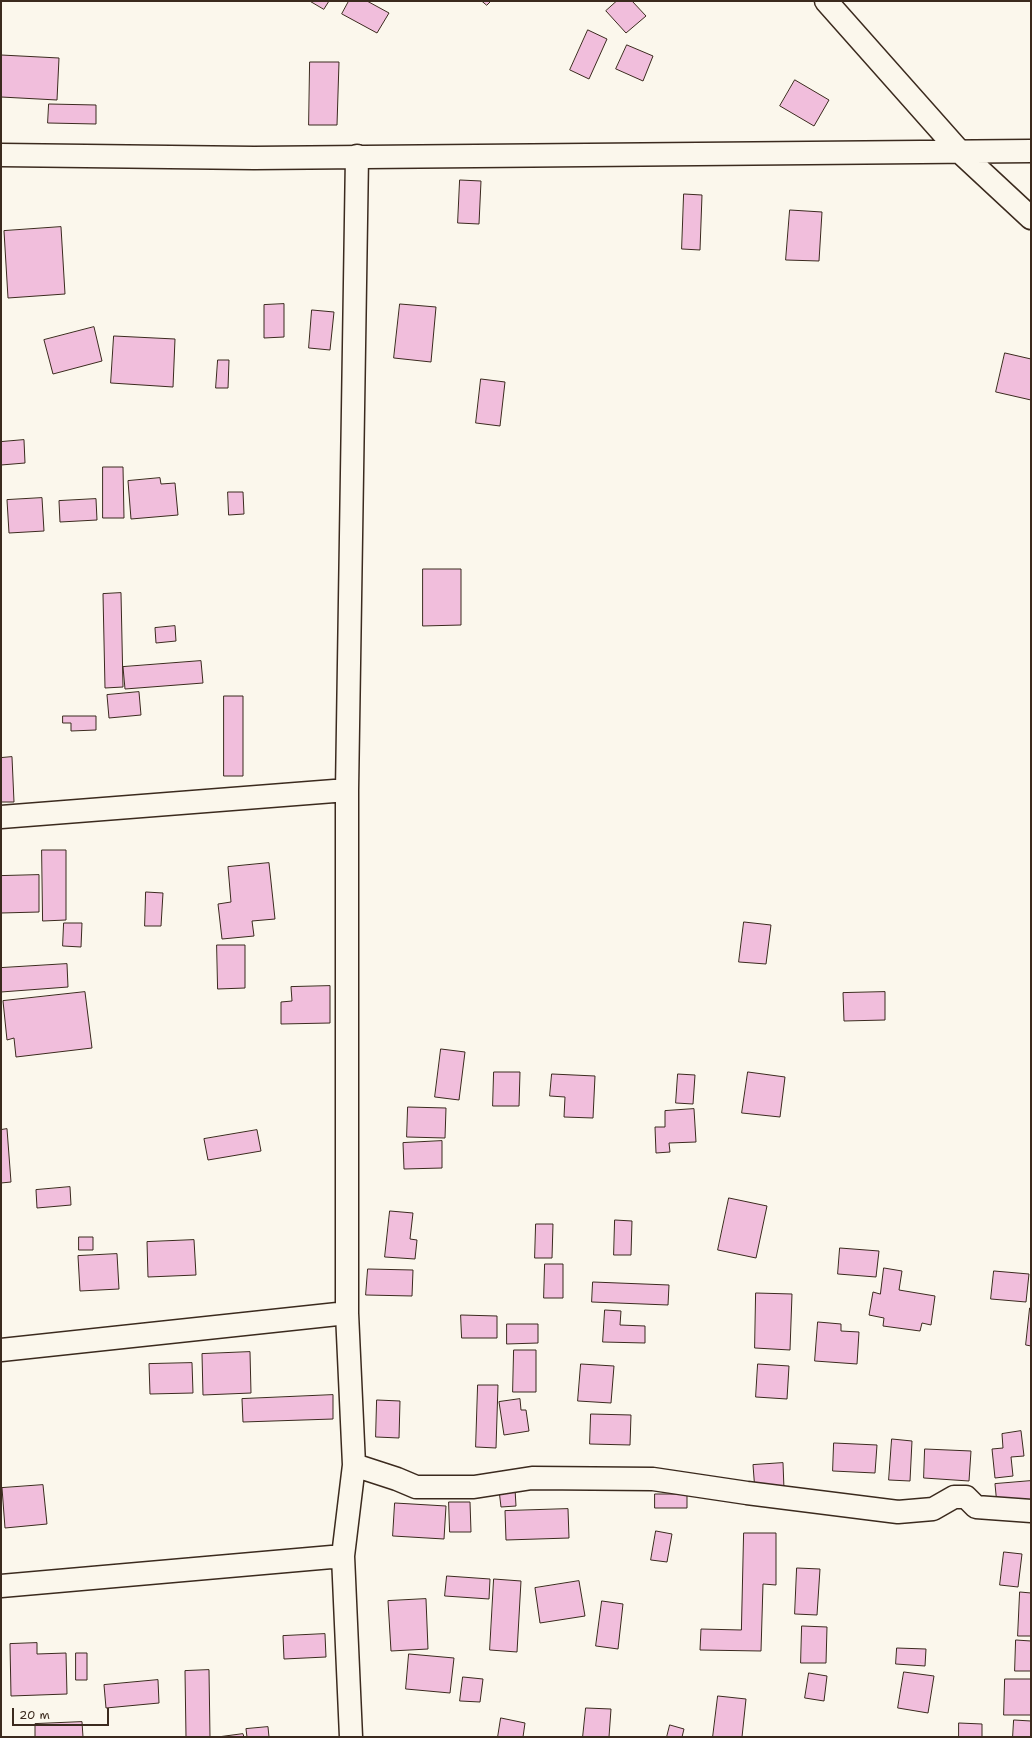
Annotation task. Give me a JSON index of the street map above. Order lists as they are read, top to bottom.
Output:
{
  "scale_bar": "20 m"
}
